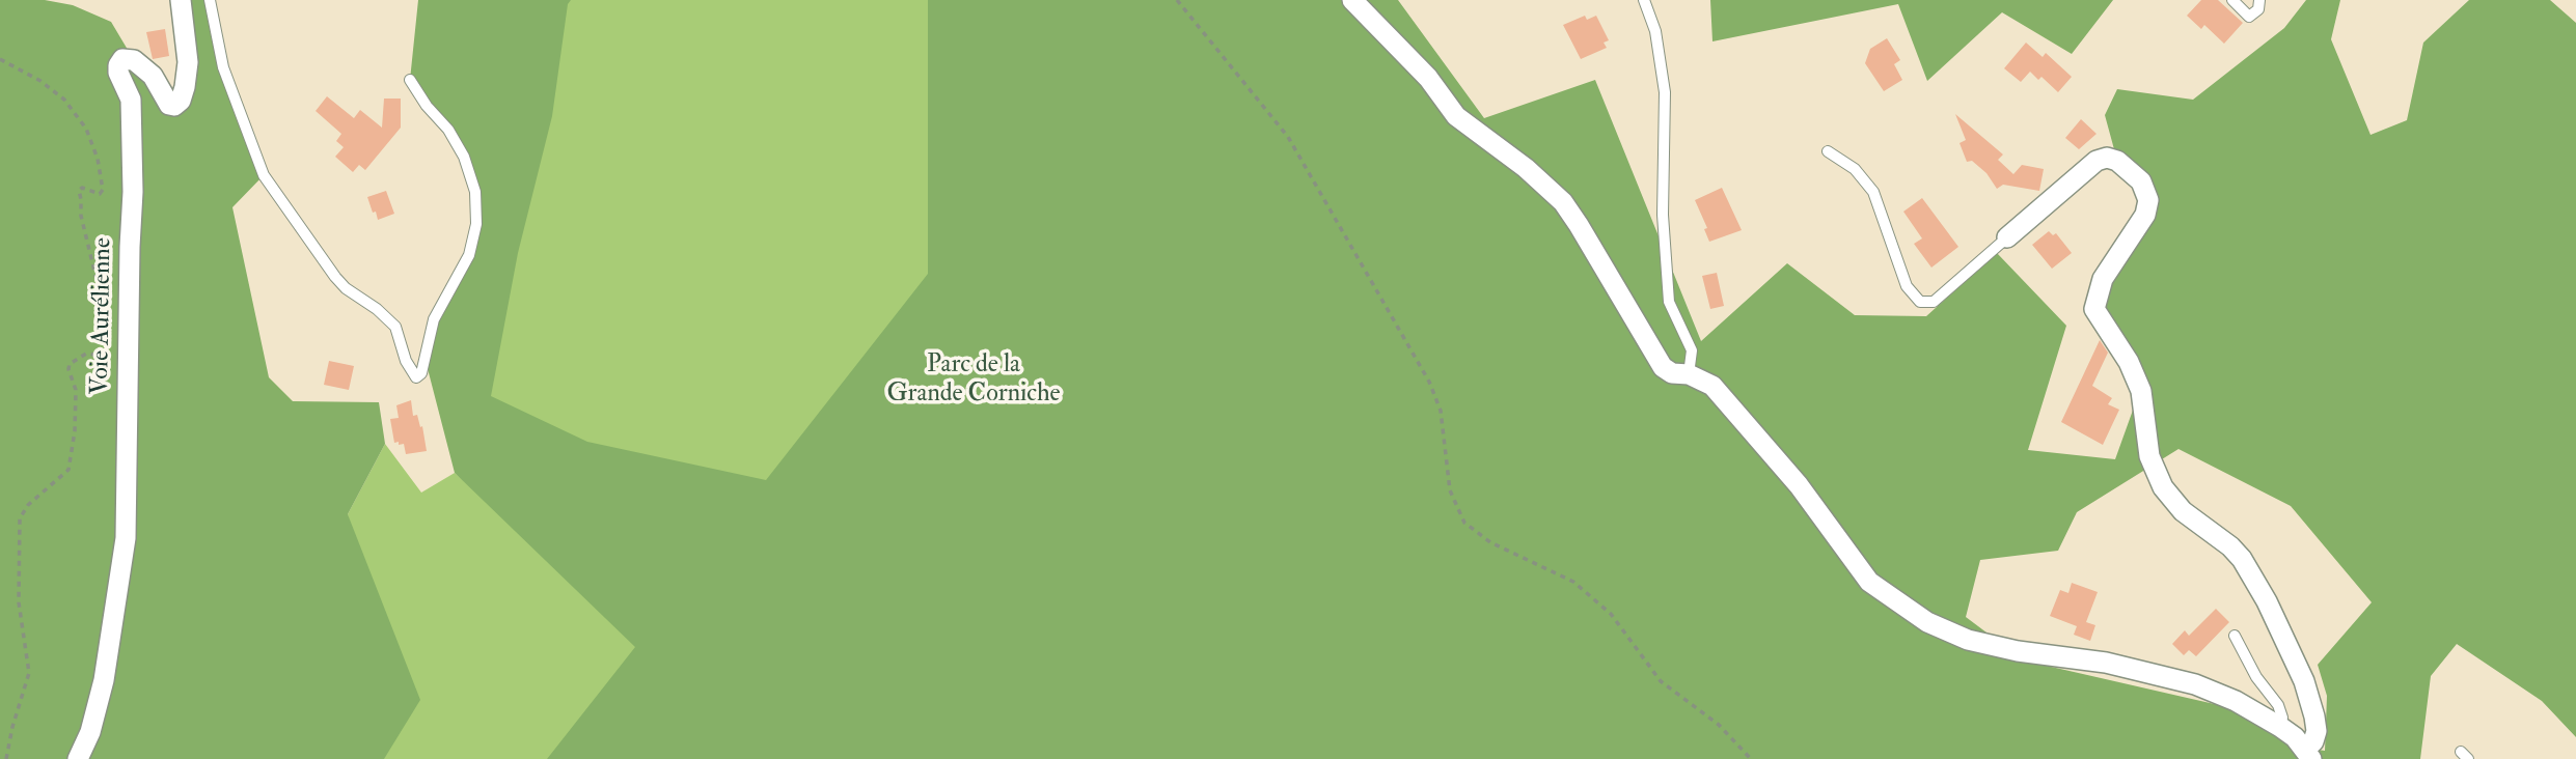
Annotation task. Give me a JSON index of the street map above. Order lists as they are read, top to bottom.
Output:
{
  "streets": {
    "street": ["Voie Aurélienne"]
  },
  "parks": ["Parc de la Grande Corniche"]
}
